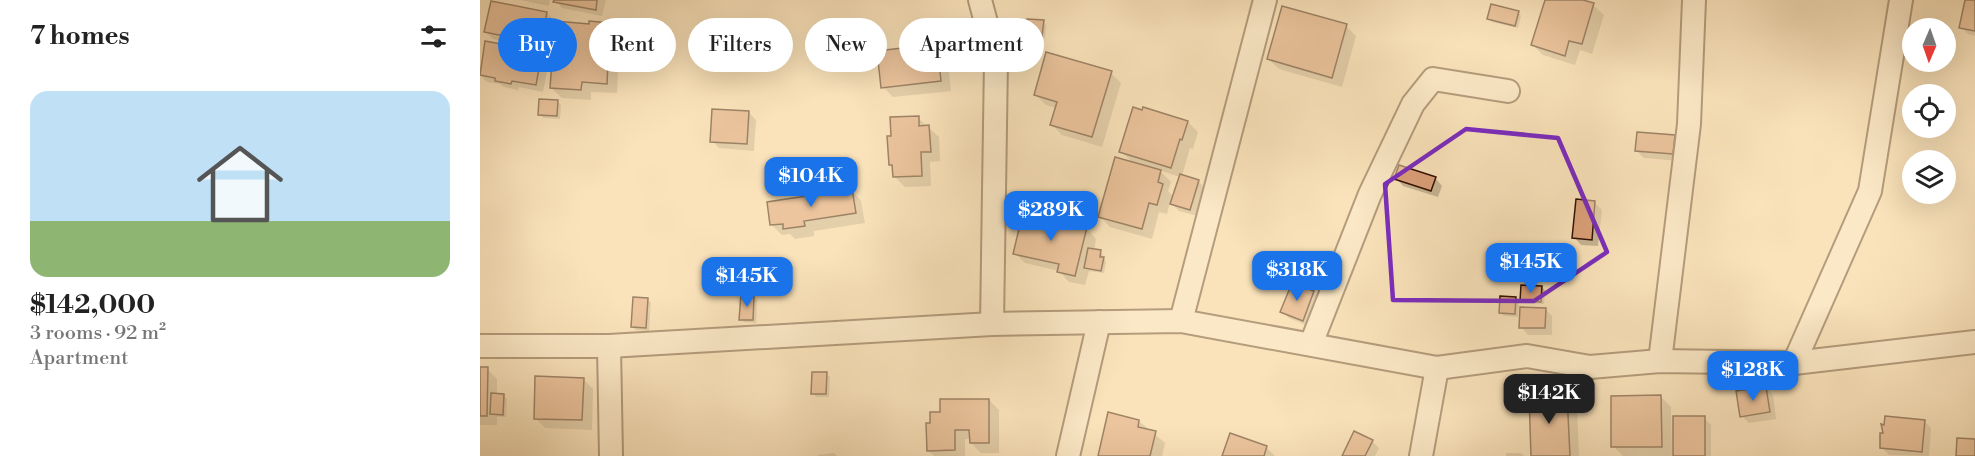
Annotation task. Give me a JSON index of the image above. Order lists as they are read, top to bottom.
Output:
{
  "north": "bottom",
  "page": {
    "heading": "7 homes",
    "chip": [
      "Buy",
      "Rent",
      "Filters",
      "New",
      "Apartment"
    ],
    "list": [
      {
        "name": "$142,000",
        "note": "3 rooms · 92 m² · Apartment"
      }
    ],
    "price": [
      "$104K",
      "$289K",
      "$145K",
      "$318K",
      "$145K",
      "$128K",
      "$142K"
    ]
  }
}
